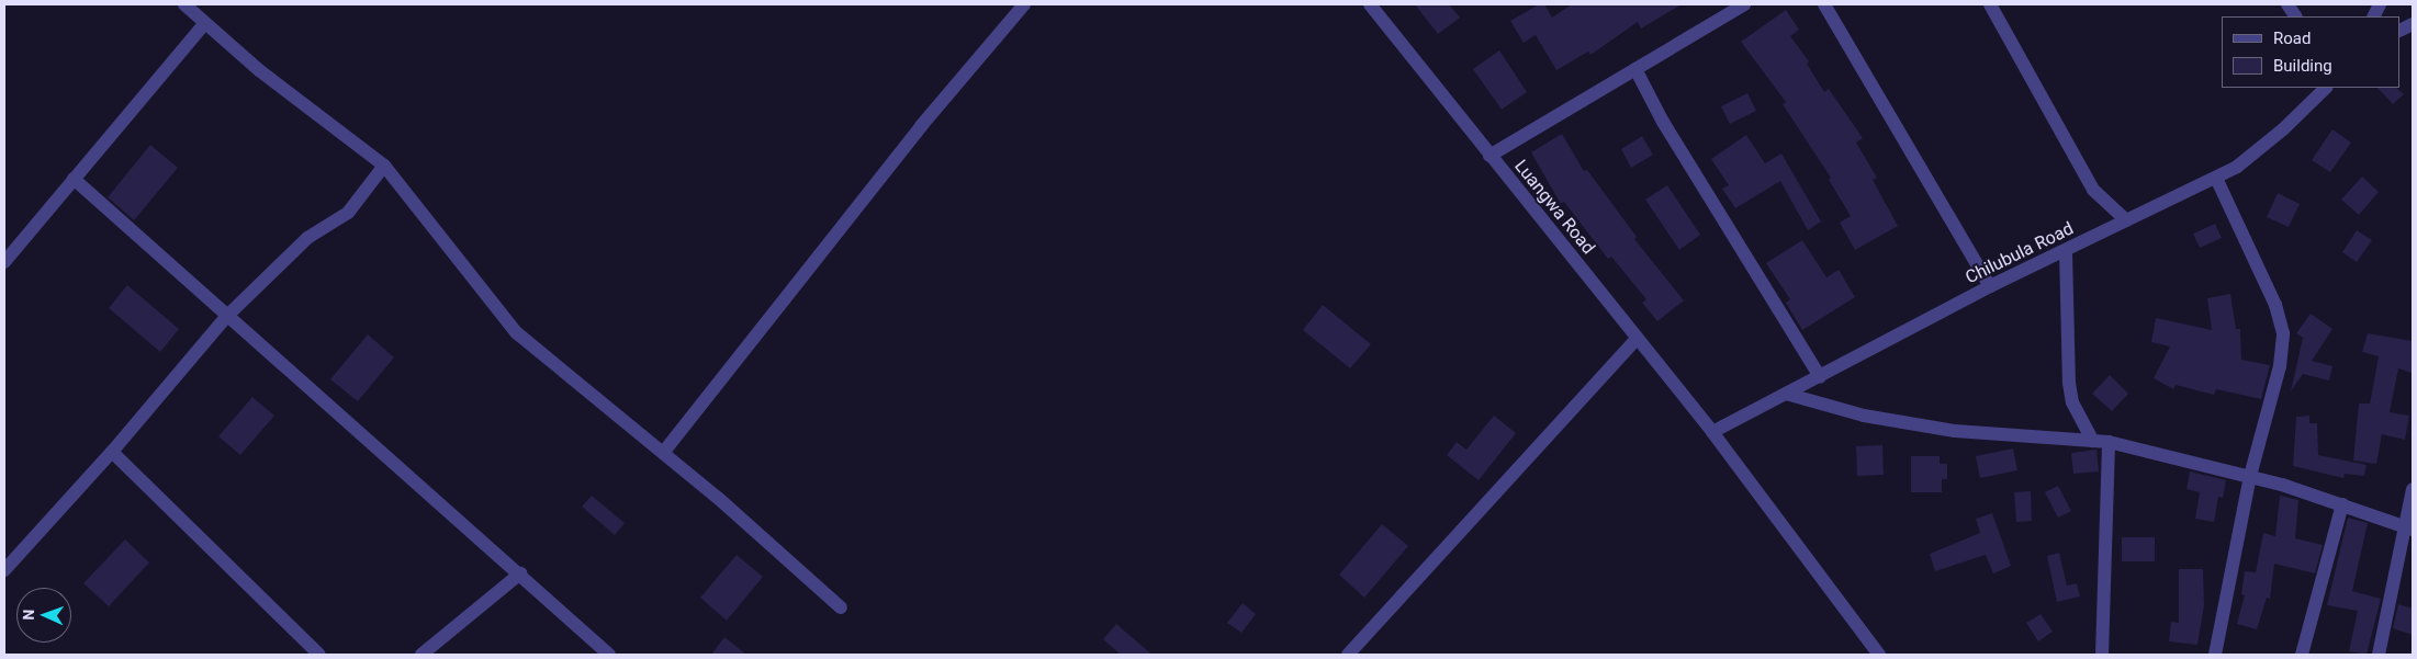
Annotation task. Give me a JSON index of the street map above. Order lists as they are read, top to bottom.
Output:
{
  "streets": {
    "street": ["Luangwa Road", "Chilubula Road"]
  },
  "crossings": [
    ["Luangwa Road", "Chilubula Road"]
  ],
  "legend": ["Road", "Building"],
  "north": "left"
}
